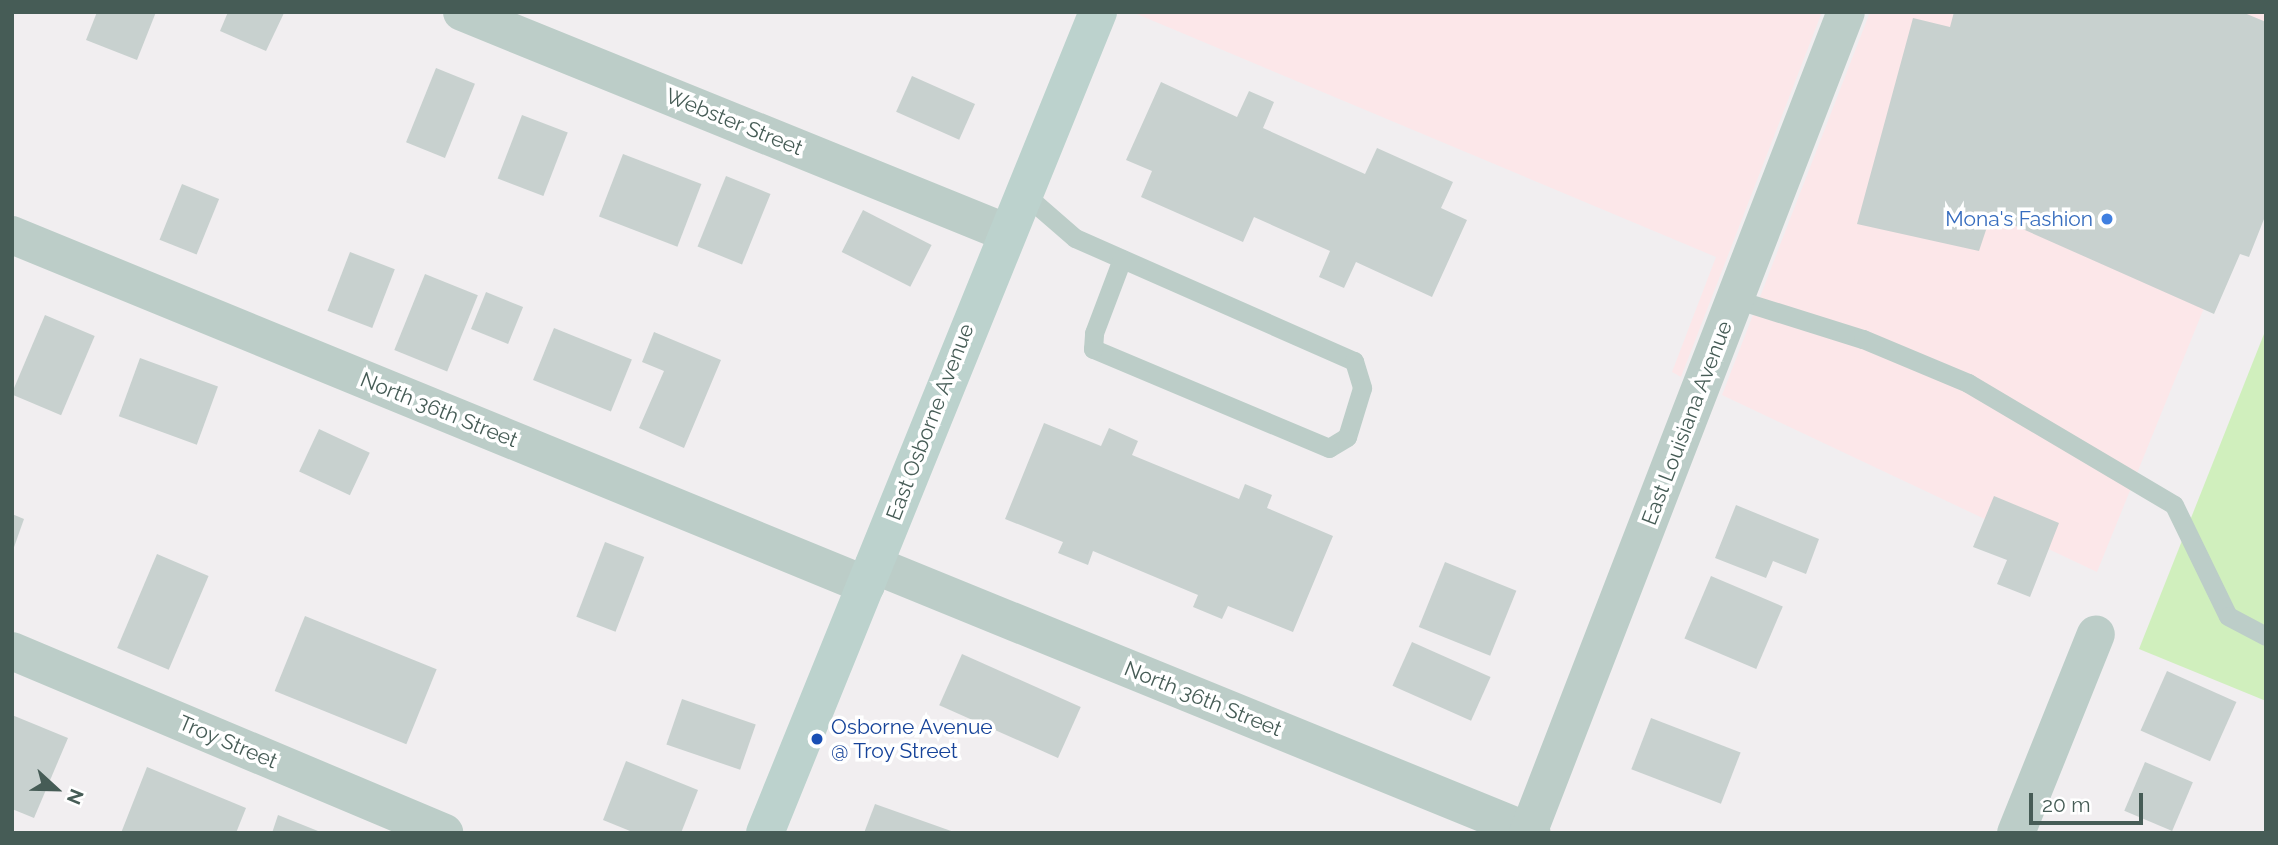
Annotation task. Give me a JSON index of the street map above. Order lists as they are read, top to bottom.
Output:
{
  "streets": {
    "street": [
      "Webster Street",
      "North 36th Street",
      "East Osborne Avenue",
      "East Louisiana Avenue",
      "Troy Street"
    ]
  },
  "crossings": [
    ["Webster Street", "East Osborne Avenue"],
    ["North 36th Street", "East Osborne Avenue"],
    ["North 36th Street", "East Louisiana Avenue"]
  ],
  "places": ["Mona's Fashion", "Osborne Avenue @ Troy Street"],
  "scale_bar": "20 m",
  "north": "right"
}
